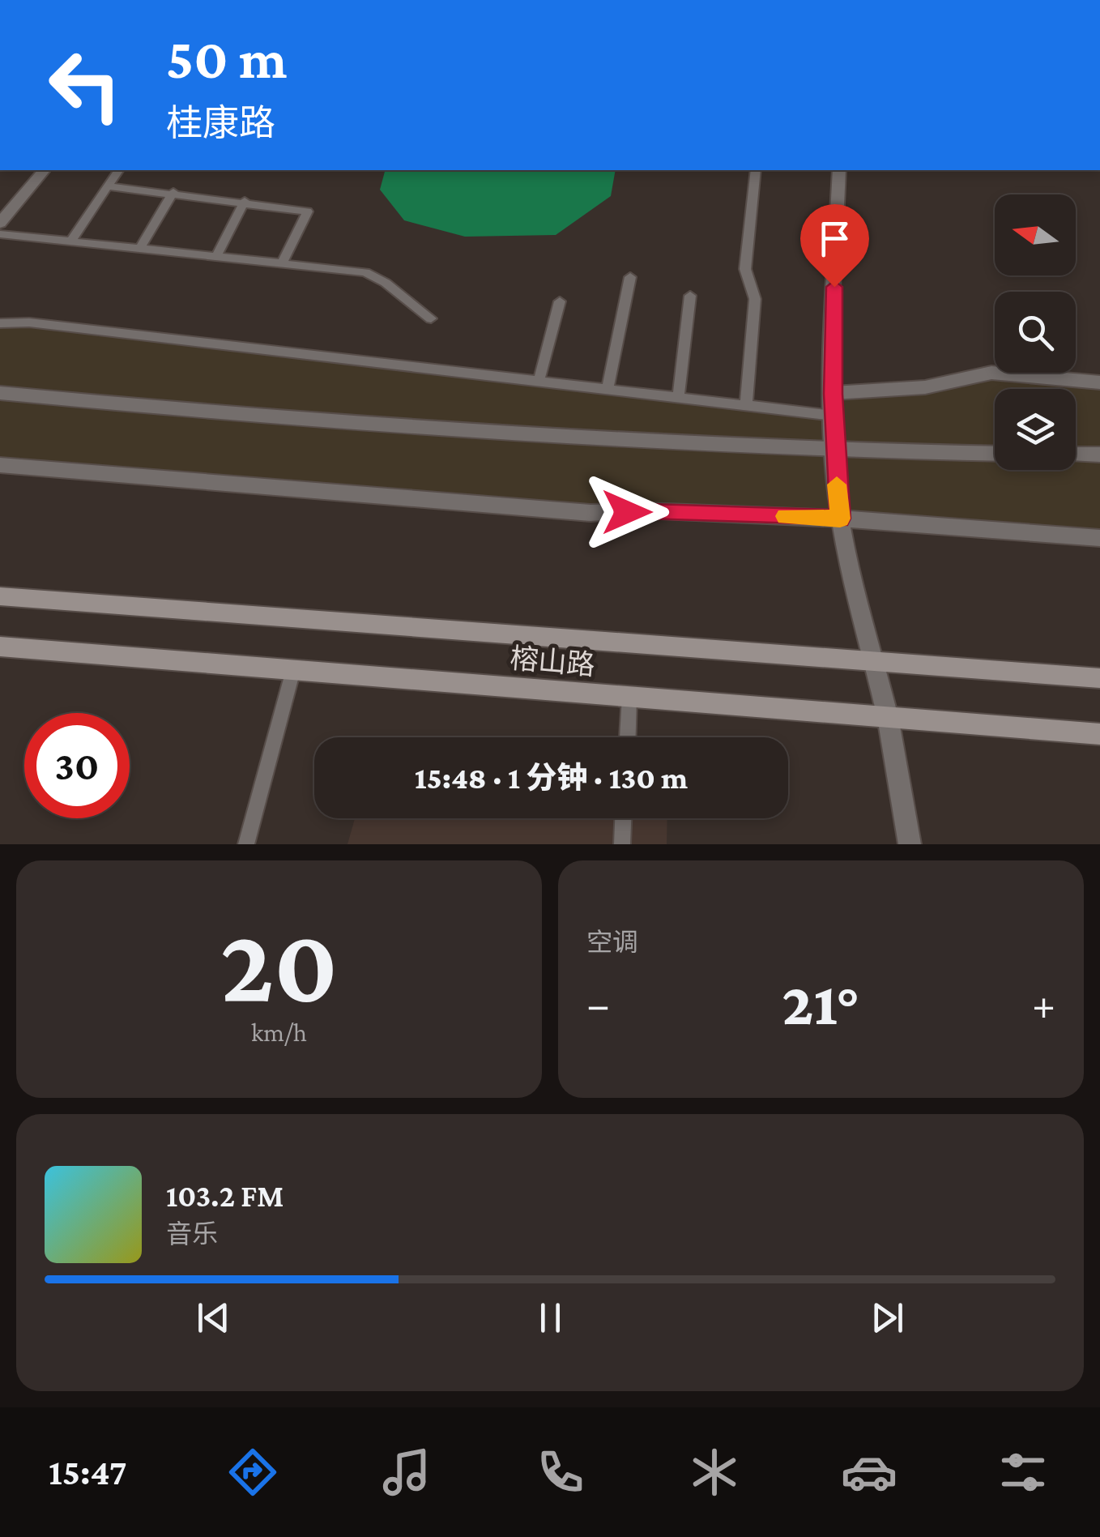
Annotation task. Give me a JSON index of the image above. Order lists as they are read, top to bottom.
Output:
{
  "streets": {
    "main road": ["榕山路"]
  },
  "north": "left",
  "page": {
    "turn": ["50 m", "桂康路"],
    "limit": "30",
    "trip": "15:48 · 1 分钟 · 130 m",
    "tile": [
      ["20", "km/h"],
      "空调"
    ],
    "heat": ["−", "21°", "+"],
    "song": ["103.2 FM", "音乐"],
    "tabs": "15:47"
  }
}
